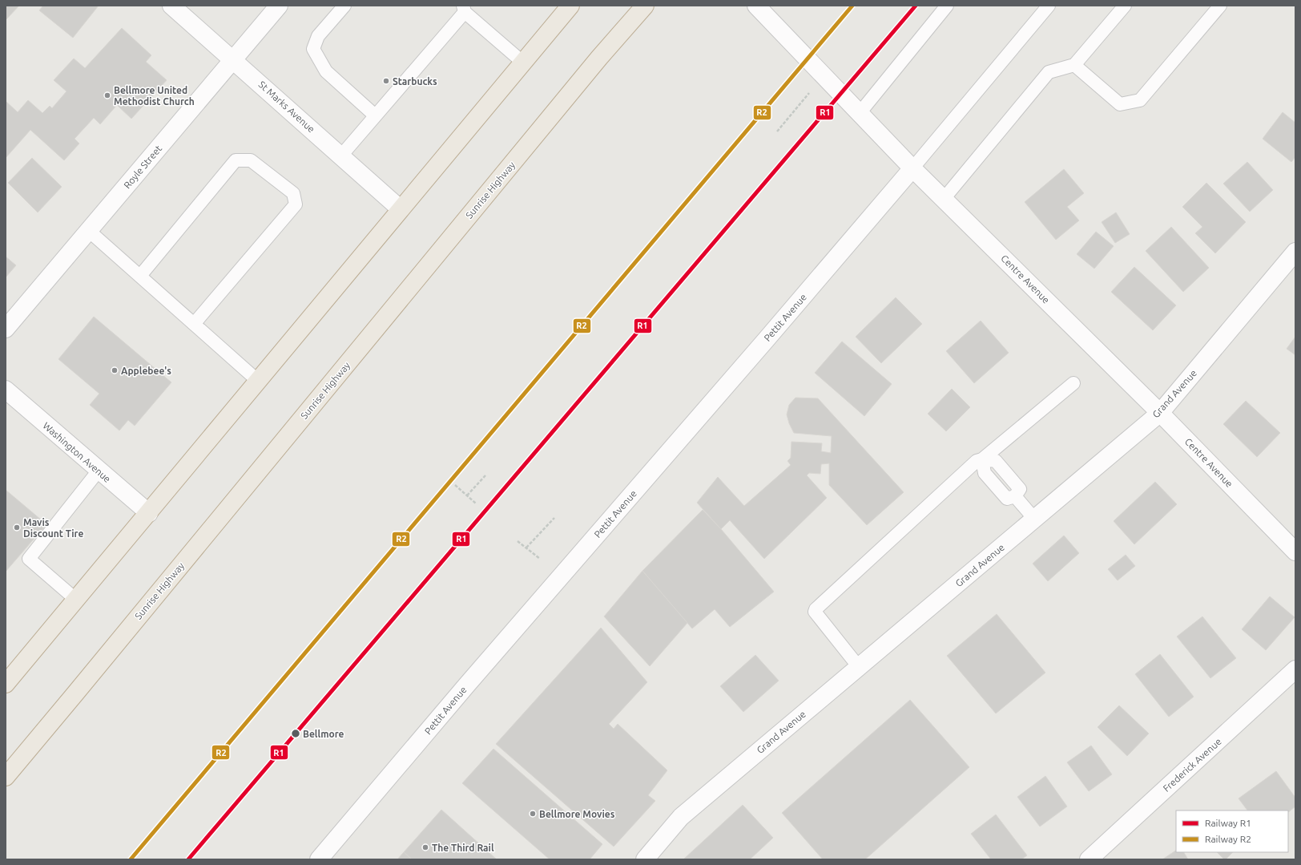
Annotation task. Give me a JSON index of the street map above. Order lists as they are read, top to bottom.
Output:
{
  "streets": {
    "highway": ["Sunrise Highway"],
    "street": [
      "St Marks Avenue",
      "Royle Street",
      "Centre Avenue",
      "Pettit Avenue",
      "Grand Avenue",
      "Washington Avenue",
      "Frederick Avenue"
    ]
  },
  "crossings": [
    ["St Marks Avenue", "Royle Street"],
    ["Centre Avenue", "Pettit Avenue"],
    ["Centre Avenue", "Grand Avenue"]
  ],
  "places": [
    "Starbucks",
    "Bellmore United Methodist Church",
    "Applebee's",
    "Mavis Discount Tire",
    "Bellmore",
    "Bellmore Movies",
    "The Third Rail"
  ],
  "lines": ["rail line R1", "rail line R2"],
  "legend": ["Railway R1", "Railway R2"]
}
